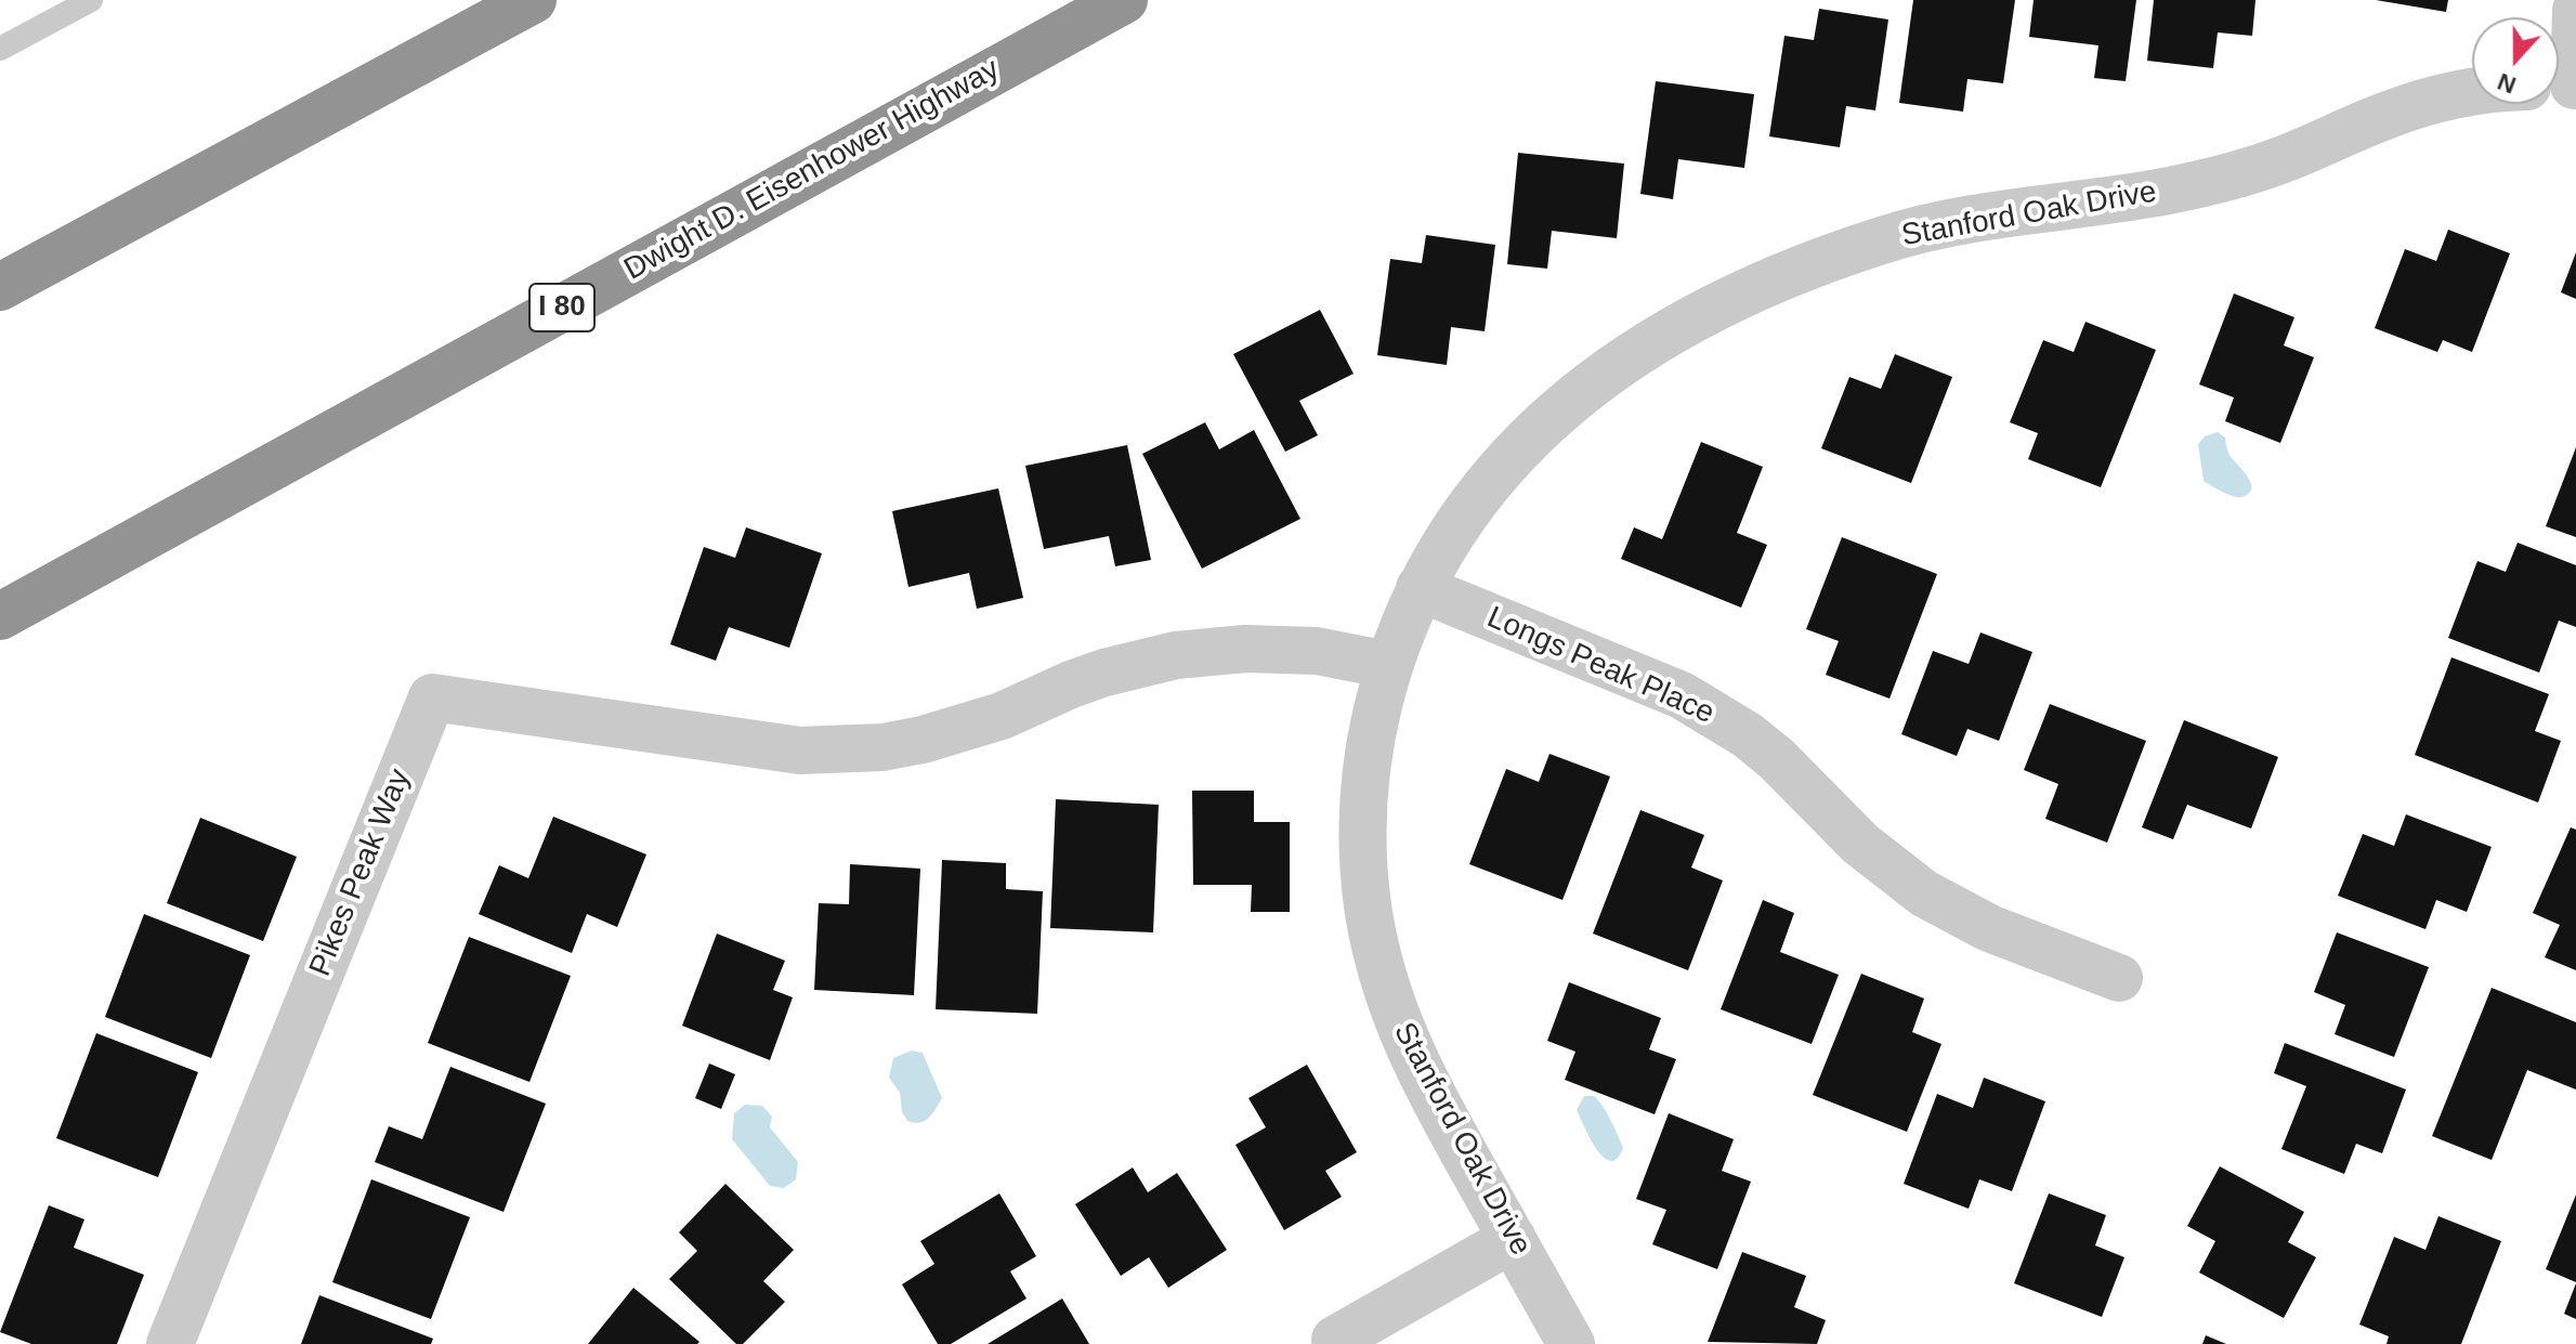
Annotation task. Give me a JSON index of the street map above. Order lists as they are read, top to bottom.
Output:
{
  "streets": {
    "highway": ["Dwight D. Eisenhower Highway", "I 80"],
    "street": ["Stanford Oak Drive", "Longs Peak Place", "Pikes Peak Way"]
  },
  "crossings": [
    ["Stanford Oak Drive", "Longs Peak Place"],
    ["Stanford Oak Drive", "Pikes Peak Way"]
  ],
  "north": "bottom"
}
